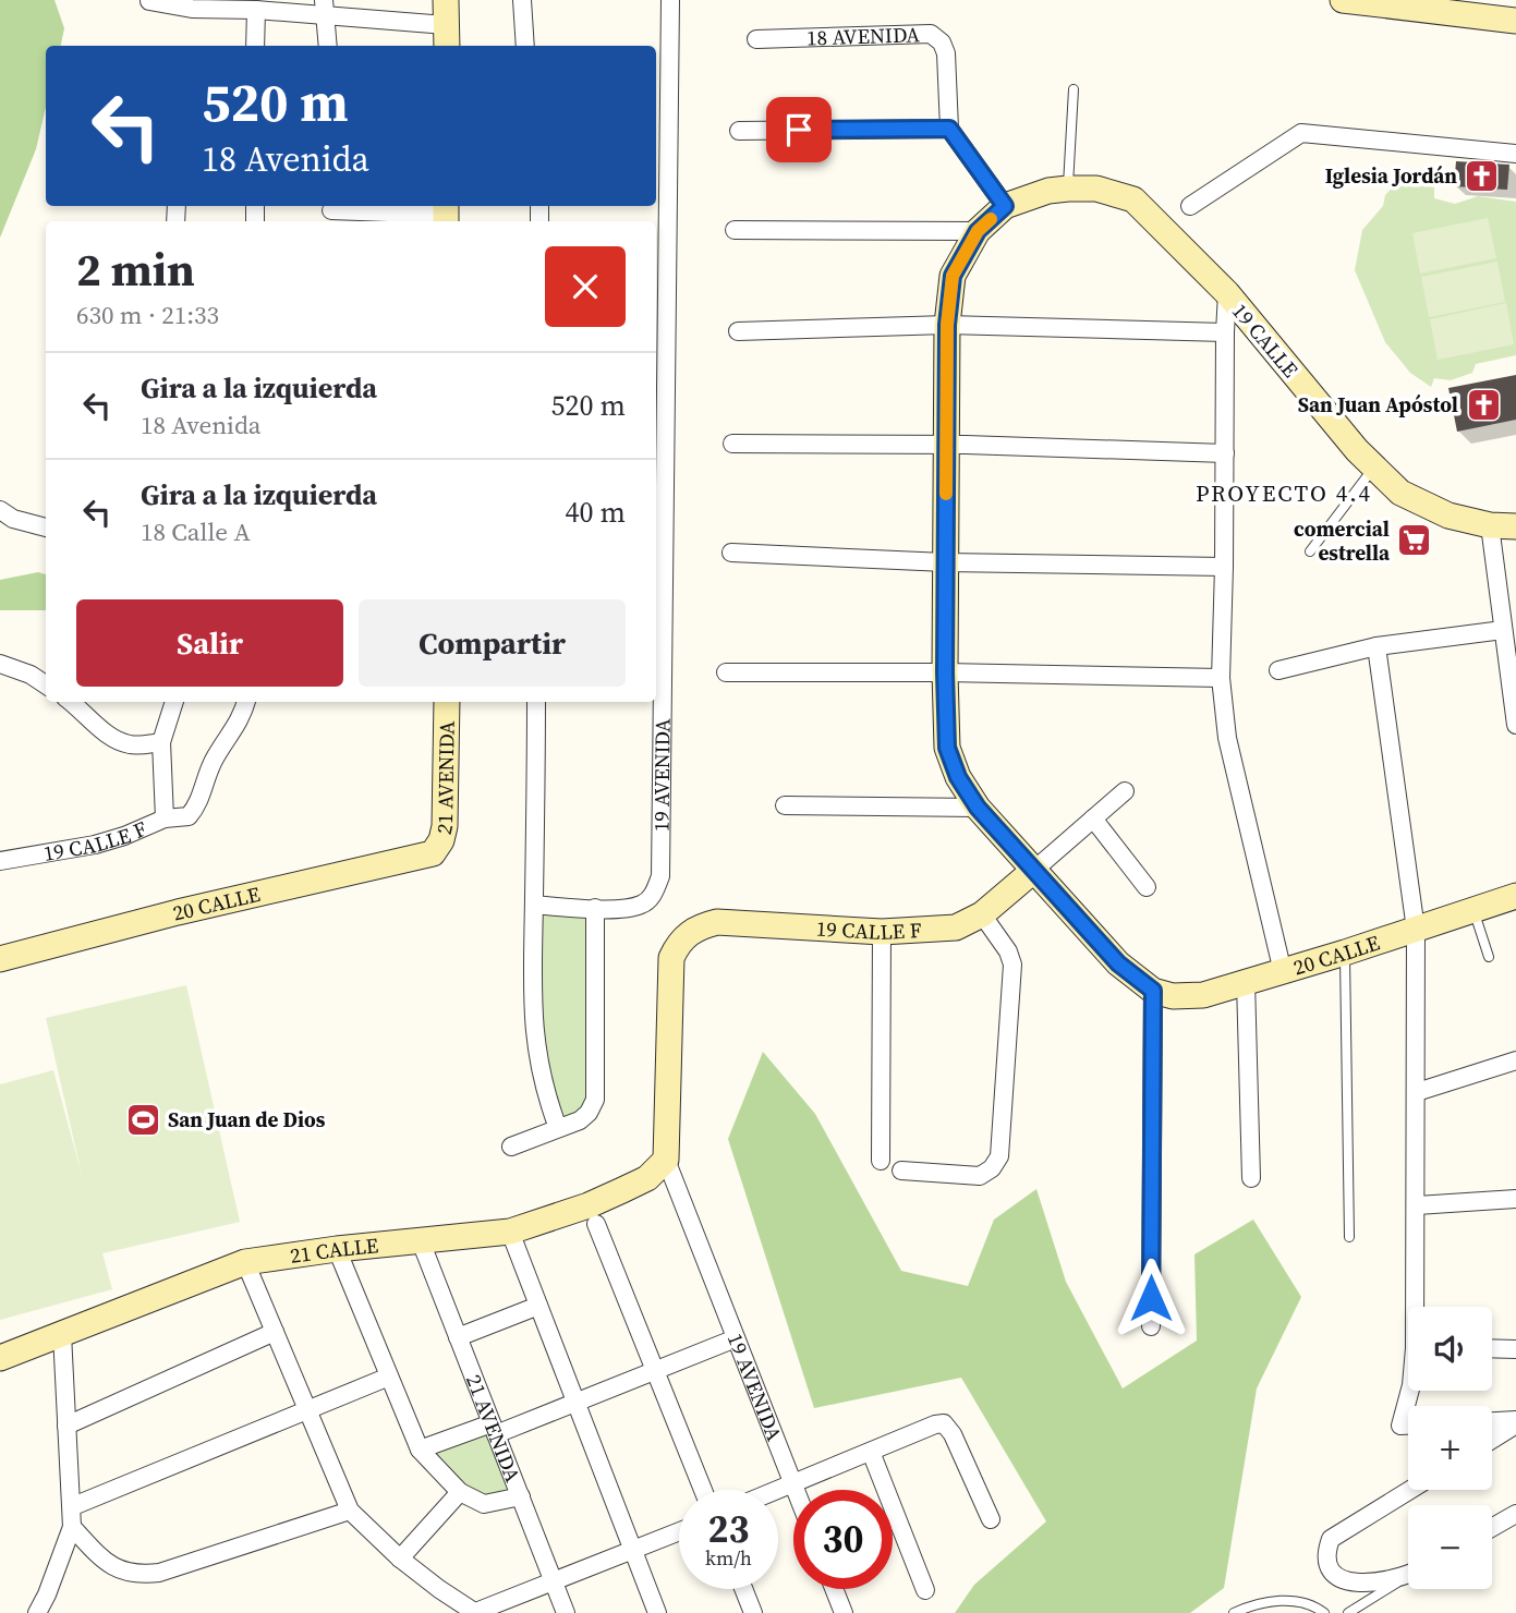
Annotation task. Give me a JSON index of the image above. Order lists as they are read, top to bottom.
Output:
{
  "streets": {
    "street": [
      "18 AVENIDA",
      "19 CALLE",
      "19 AVENIDA",
      "21 AVENIDA",
      "19 CALLE F",
      "20 CALLE",
      "21 CALLE"
    ]
  },
  "crossings": [
    ["19 AVENIDA", "19 CALLE F"],
    ["19 AVENIDA", "21 CALLE"],
    ["21 AVENIDA", "20 CALLE"],
    ["21 AVENIDA", "21 CALLE"]
  ],
  "districts": ["PROYECTO 4.4"],
  "places": {
    "church": ["Iglesia Jordán", "San Juan Apóstol"],
    "supermarket": ["comercial estrella"],
    "sports": ["San Juan de Dios"]
  },
  "page": {
    "turn": ["520 m", "18 Avenida"],
    "heading": ["2 min", "630 m · 21:33"],
    "list": [
      {
        "name": "Gira a la izquierda",
        "note": "18 Avenida",
        "value": "520 m"
      },
      {
        "name": "Gira a la izquierda",
        "note": "18 Calle A",
        "value": "40 m"
      }
    ],
    "buttons": ["Salir", "Compartir"],
    "map_buttons": ["+", "−"],
    "speed": "23 km/h",
    "limit": "30"
  }
}
